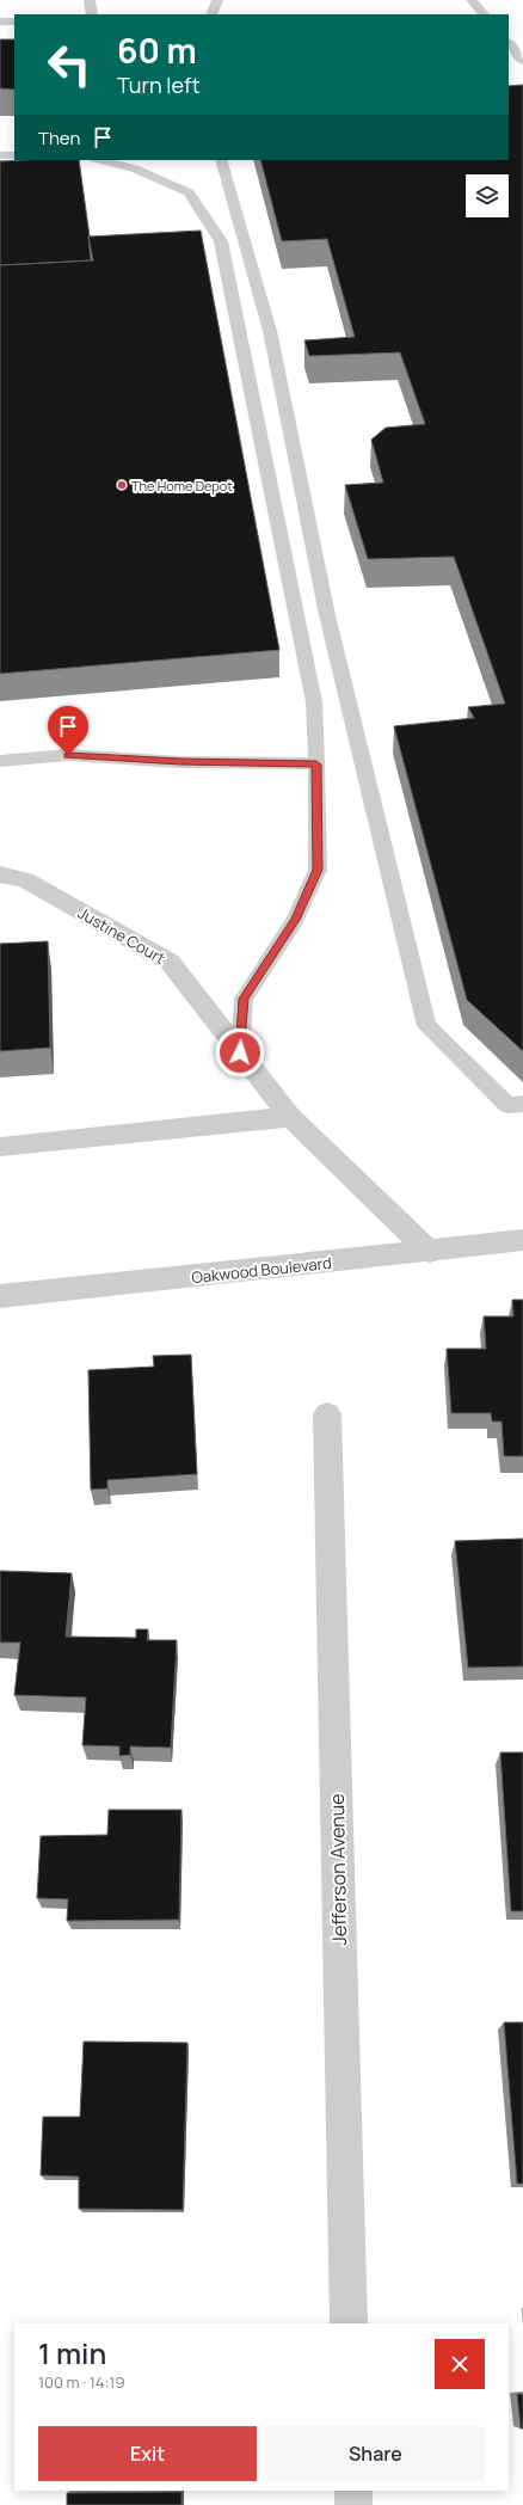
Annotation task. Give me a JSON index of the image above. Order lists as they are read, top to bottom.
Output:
{
  "streets": {
    "street": ["Justine Court", "Oakwood Boulevard", "Jefferson Avenue"]
  },
  "crossings": [
    ["Justine Court", "Oakwood Boulevard"]
  ],
  "places": ["The Home Depot"],
  "page": {
    "turn": ["60 m", "Turn left"],
    "then": "Then",
    "heading": ["1 min", "100 m · 14:19"],
    "buttons": ["Exit", "Share"]
  }
}
